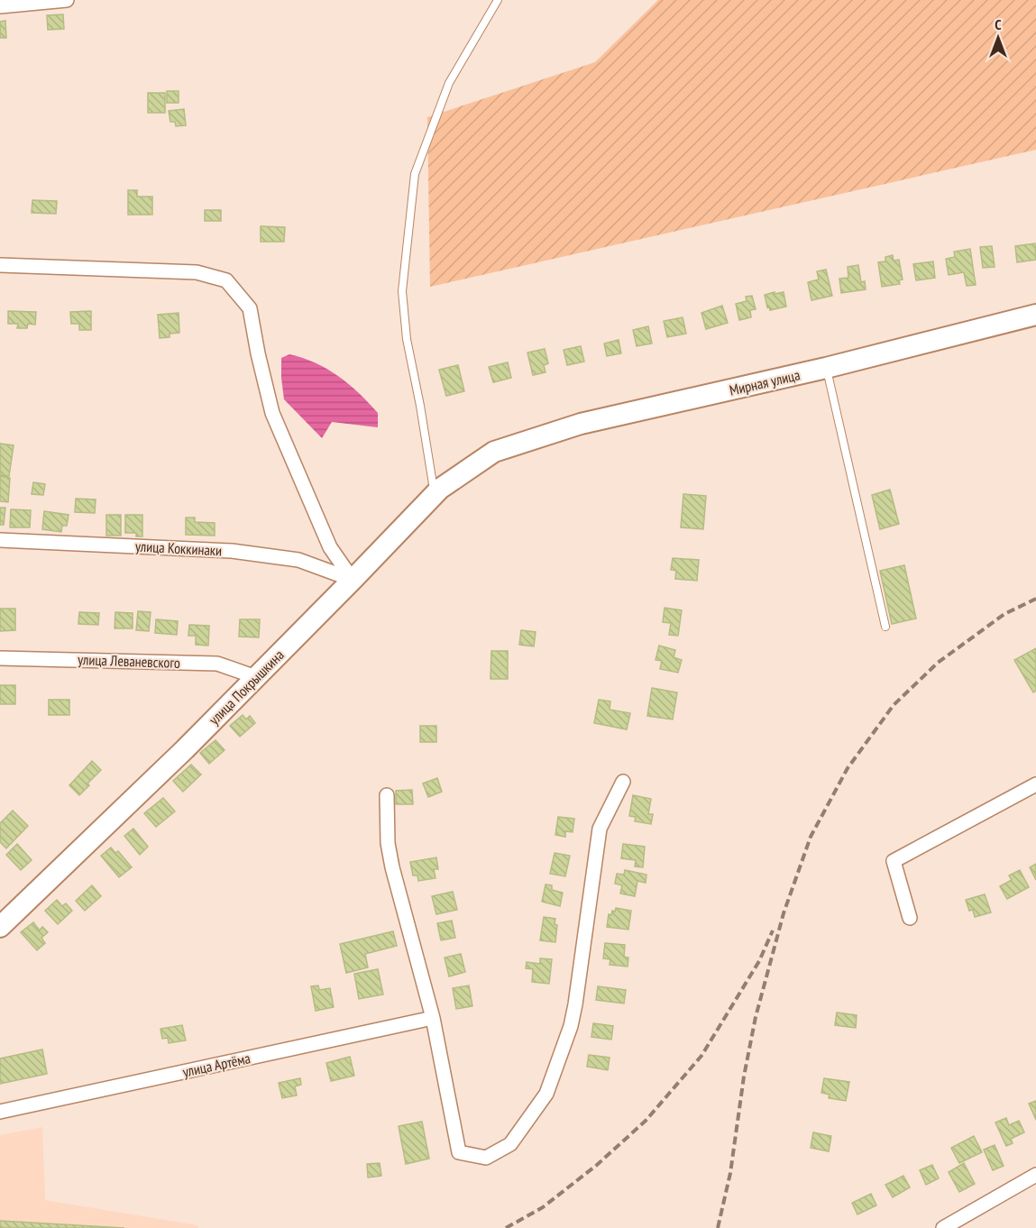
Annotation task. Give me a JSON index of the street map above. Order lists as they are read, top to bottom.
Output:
{
  "streets": {
    "street": [
      "Мирная улица",
      "улица Коккинаки",
      "улица Леваневского",
      "улица Покрышкина",
      "улица Артёма"
    ]
  },
  "crossings": [
    ["Мирная улица", "улица Покрышкина"],
    ["улица Коккинаки", "улица Покрышкина"],
    ["улица Леваневского", "улица Покрышкина"]
  ],
  "north": "top"
}
